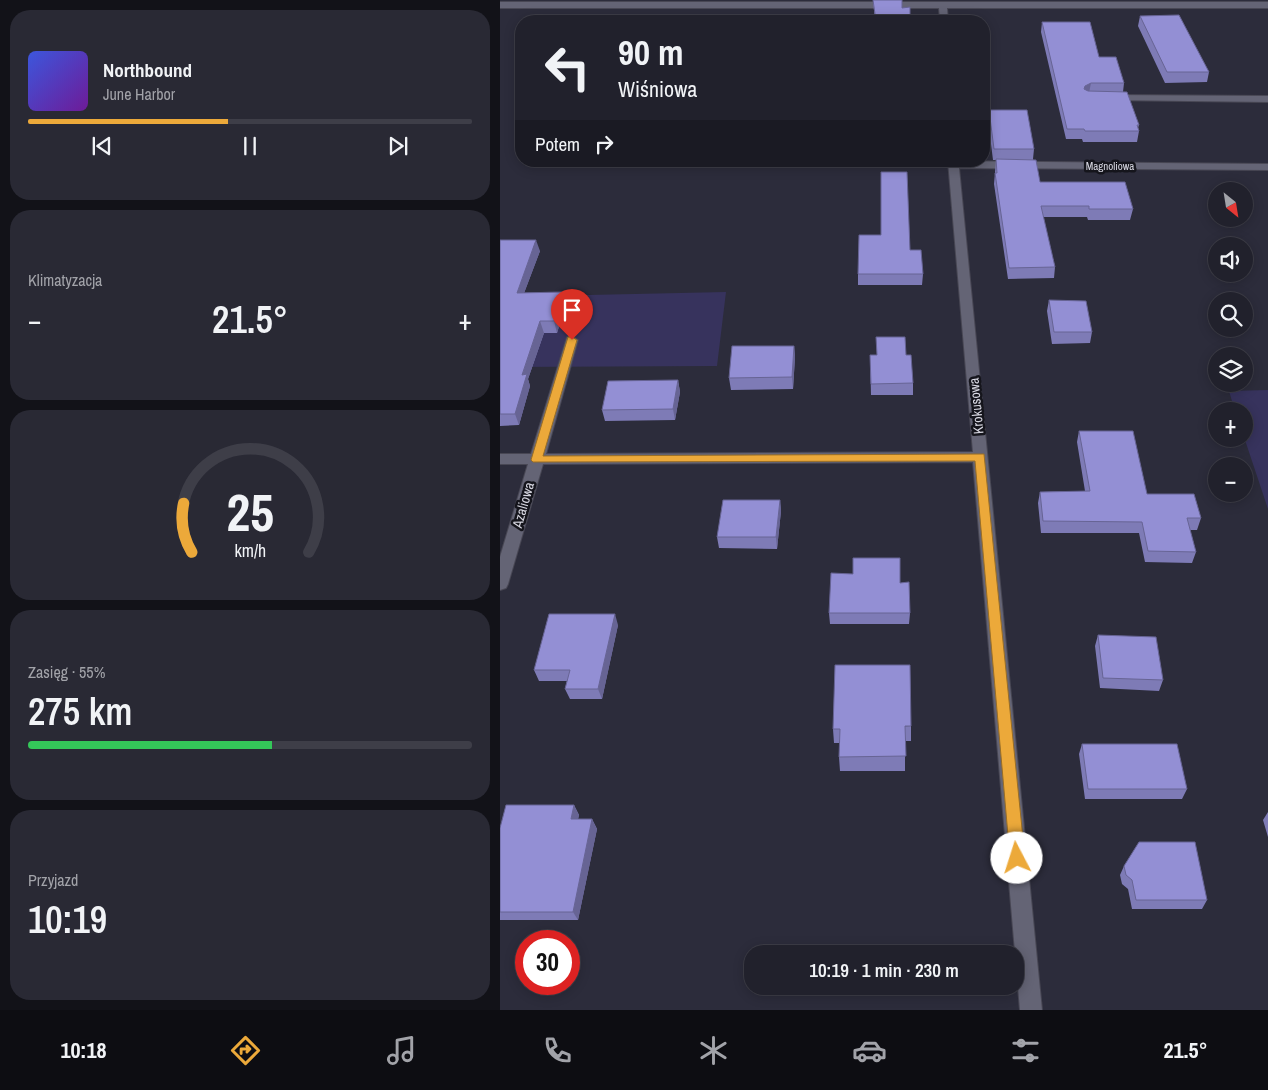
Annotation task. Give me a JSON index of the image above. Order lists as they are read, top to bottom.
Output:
{
  "streets": {
    "street": ["Magnoliowa", "Krokusowa", "Azaliowa"]
  },
  "north": "bottom right",
  "page": {
    "turn": ["90 m", "Wiśniowa"],
    "song": ["Northbound", "June Harbor"],
    "then": "Potem",
    "map_buttons": ["+", "−"],
    "tile": [
      "Klimatyzacja",
      ["Zasięg · 55%", "275 km"],
      ["Przyjazd", "10:19"]
    ],
    "heat": ["−", "21.5°", "+"],
    "limit": "30",
    "trip": "10:19 · 1 min · 230 m",
    "tabs": ["10:18", "21.5°"],
    "gauge": ["25", "km/h"]
  }
}
